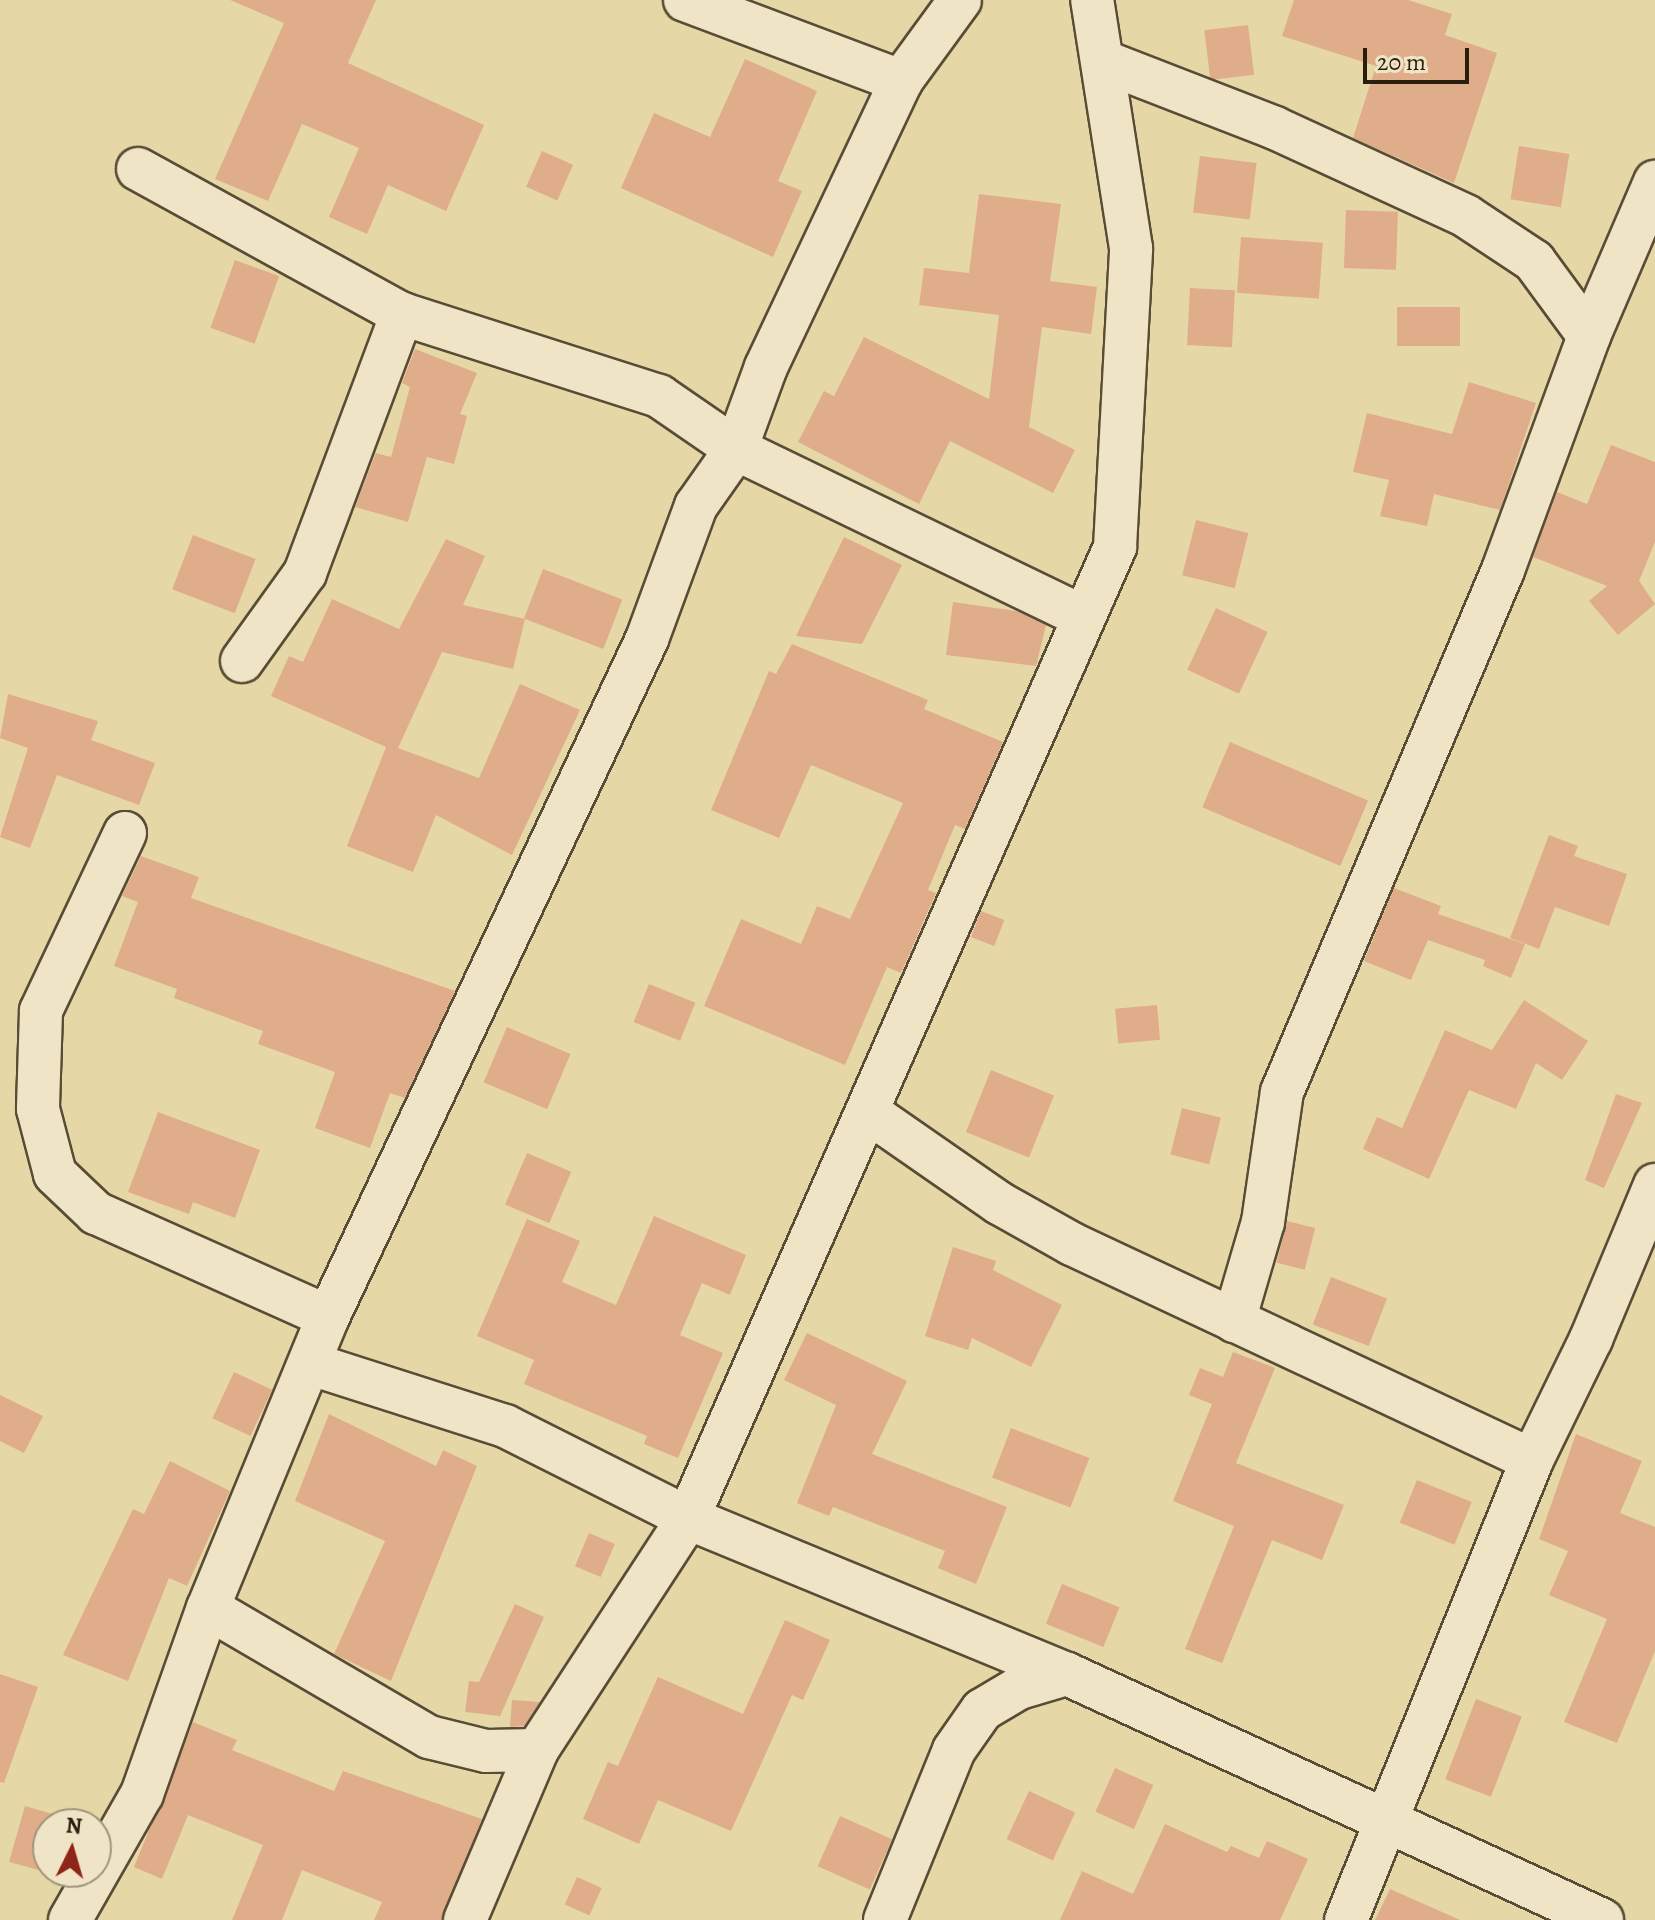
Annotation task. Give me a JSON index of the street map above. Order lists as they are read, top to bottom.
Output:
{
  "scale_bar": "20 m",
  "north": "top"
}
